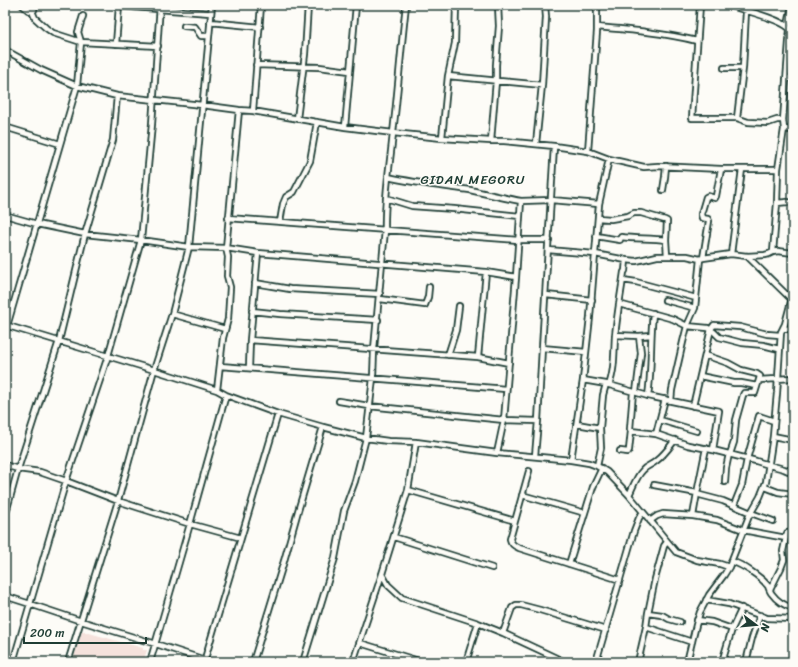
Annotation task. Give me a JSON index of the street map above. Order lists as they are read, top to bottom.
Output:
{
  "districts": ["GIDAN MEGORU"],
  "scale_bar": "200 m",
  "north": "right"
}
